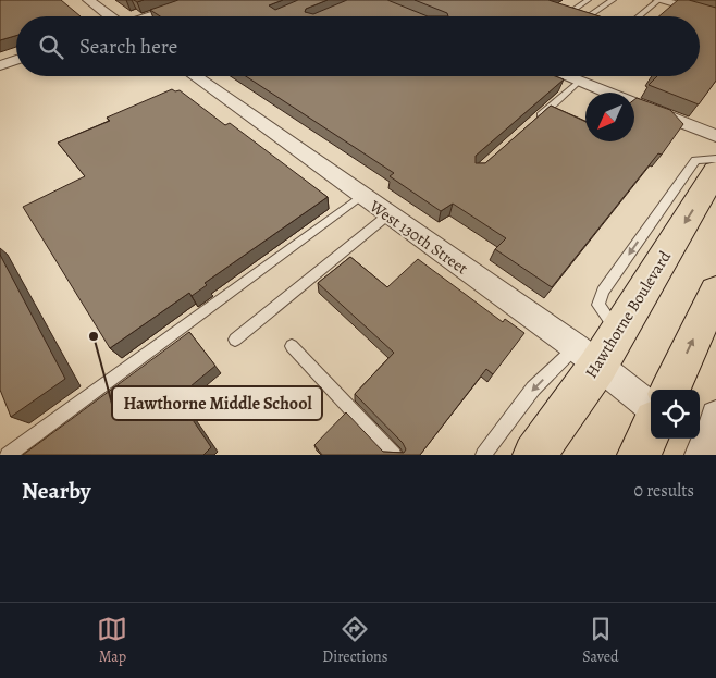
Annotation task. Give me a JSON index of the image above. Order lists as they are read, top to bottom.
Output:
{
  "streets": {
    "main road": ["Hawthorne Boulevard"],
    "street": ["West 130th Street"]
  },
  "crossings": [
    ["West 130th Street", "Hawthorne Boulevard"]
  ],
  "places": ["Hawthorne Middle School"],
  "north": "bottom left",
  "page": {
    "search": "Search here",
    "heading": ["Nearby", "0 results"],
    "nav": ["Map", "Directions", "Saved"]
  }
}
